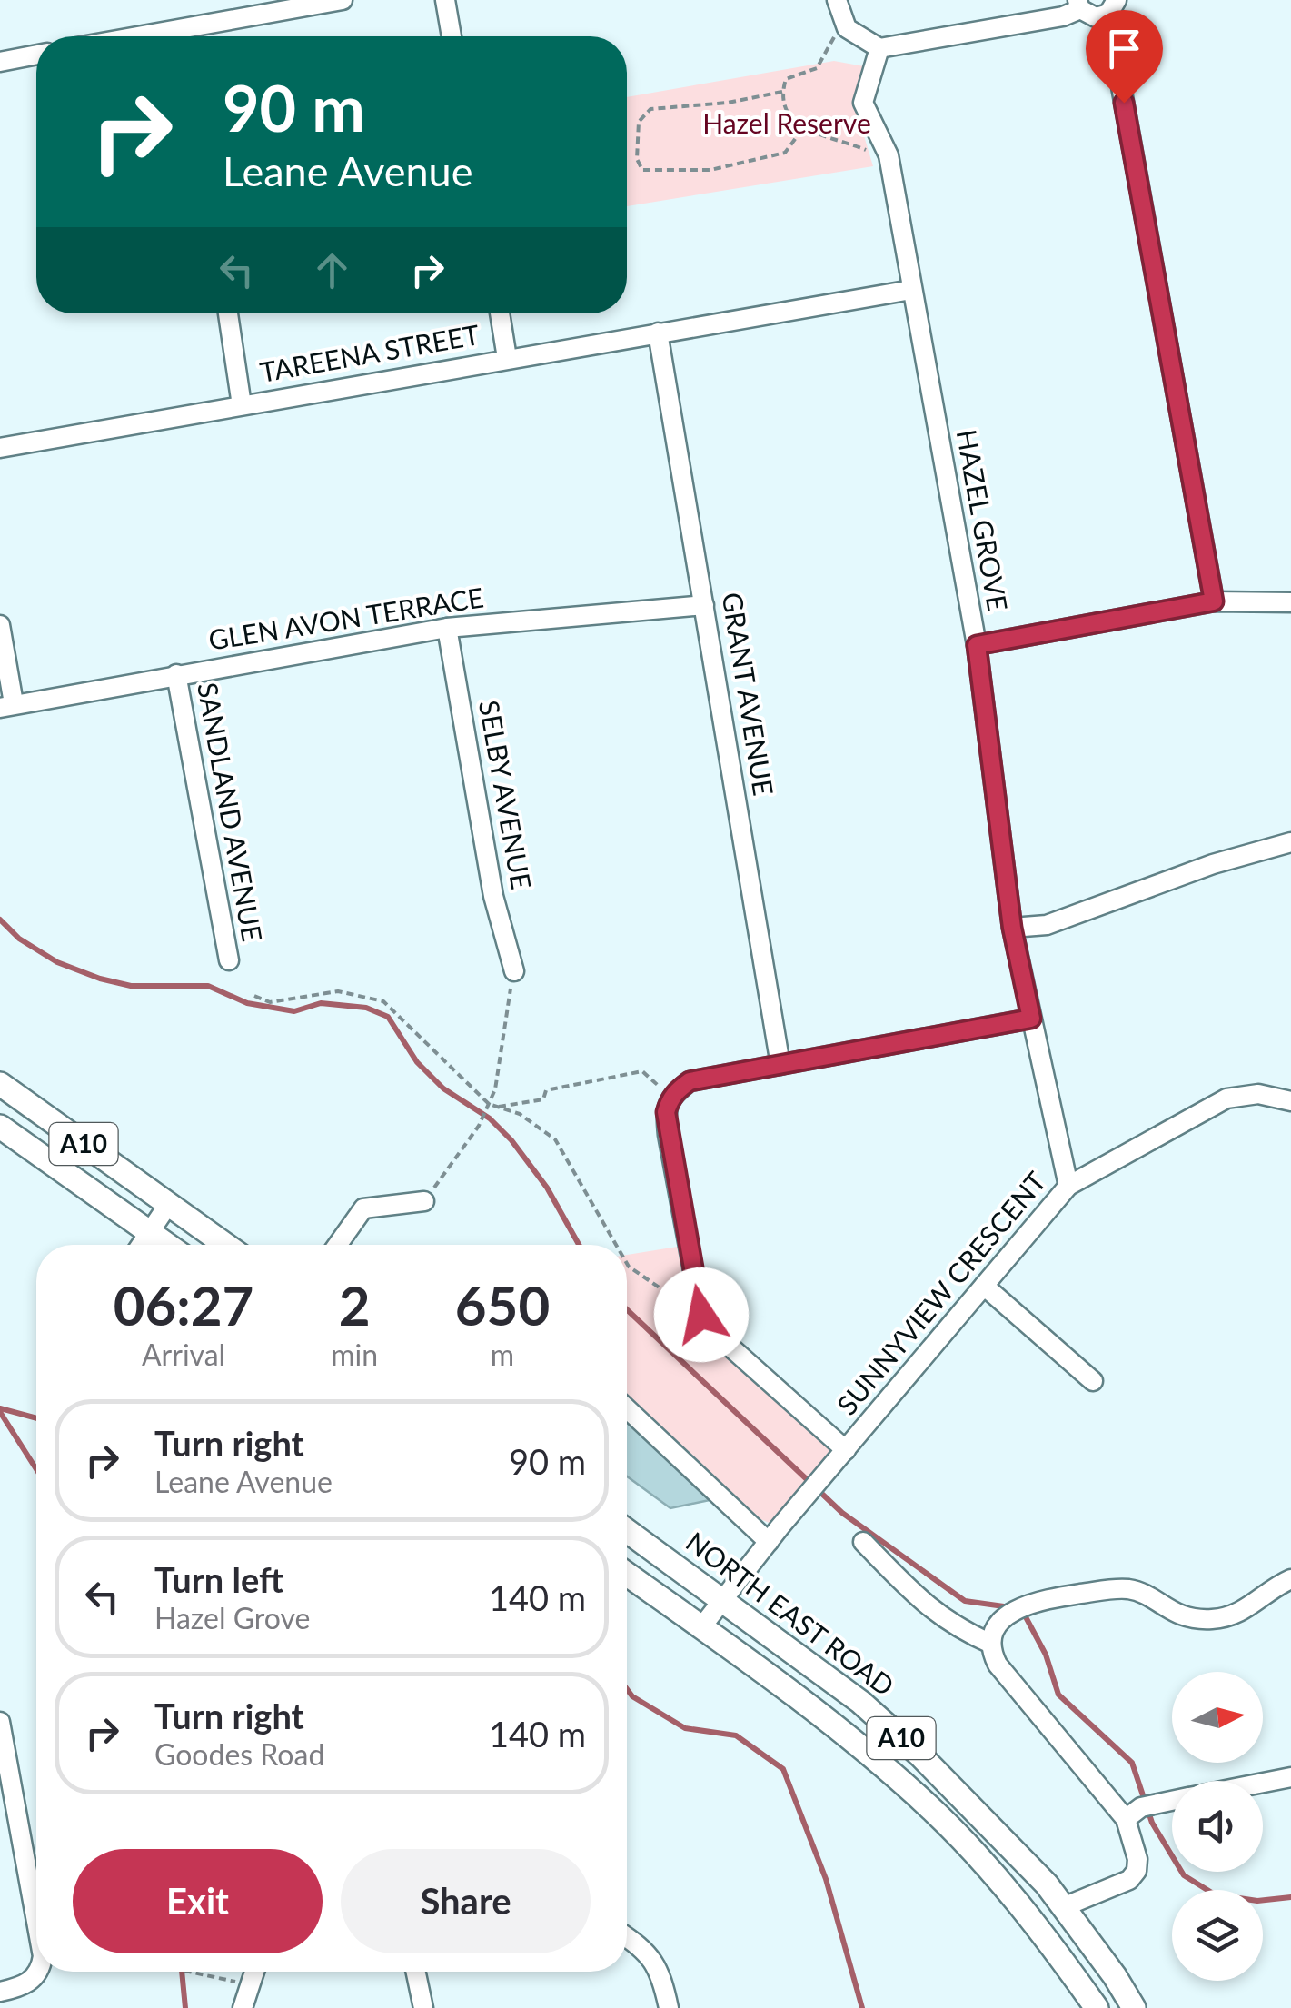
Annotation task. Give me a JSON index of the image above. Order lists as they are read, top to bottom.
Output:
{
  "streets": {
    "main road": ["A10", "NORTH EAST ROAD"],
    "street": [
      "TAREENA STREET",
      "HAZEL GROVE",
      "GLEN AVON TERRACE",
      "GRANT AVENUE",
      "SELBY AVENUE",
      "SANDLAND AVENUE",
      "SUNNYVIEW CRESCENT"
    ]
  },
  "crossings": [
    ["TAREENA STREET", "HAZEL GROVE"],
    ["TAREENA STREET", "GRANT AVENUE"],
    ["HAZEL GROVE", "SUNNYVIEW CRESCENT"],
    ["GLEN AVON TERRACE", "GRANT AVENUE"],
    ["GLEN AVON TERRACE", "SELBY AVENUE"],
    ["GLEN AVON TERRACE", "SANDLAND AVENUE"],
    ["A10", "SUNNYVIEW CRESCENT"],
    ["SUNNYVIEW CRESCENT", "NORTH EAST ROAD"]
  ],
  "parks": ["Hazel Reserve"],
  "north": "right",
  "page": {
    "turn": ["90 m", "Leane Avenue"],
    "eta": [
      "06:27",
      "Arrival",
      "2",
      "min",
      "650",
      "m"
    ],
    "list": [
      {
        "name": "Turn right",
        "note": "Leane Avenue",
        "value": "90 m"
      },
      {
        "name": "Turn left",
        "note": "Hazel Grove",
        "value": "140 m"
      },
      {
        "name": "Turn right",
        "note": "Goodes Road",
        "value": "140 m"
      }
    ],
    "buttons": ["Exit", "Share"]
  }
}
